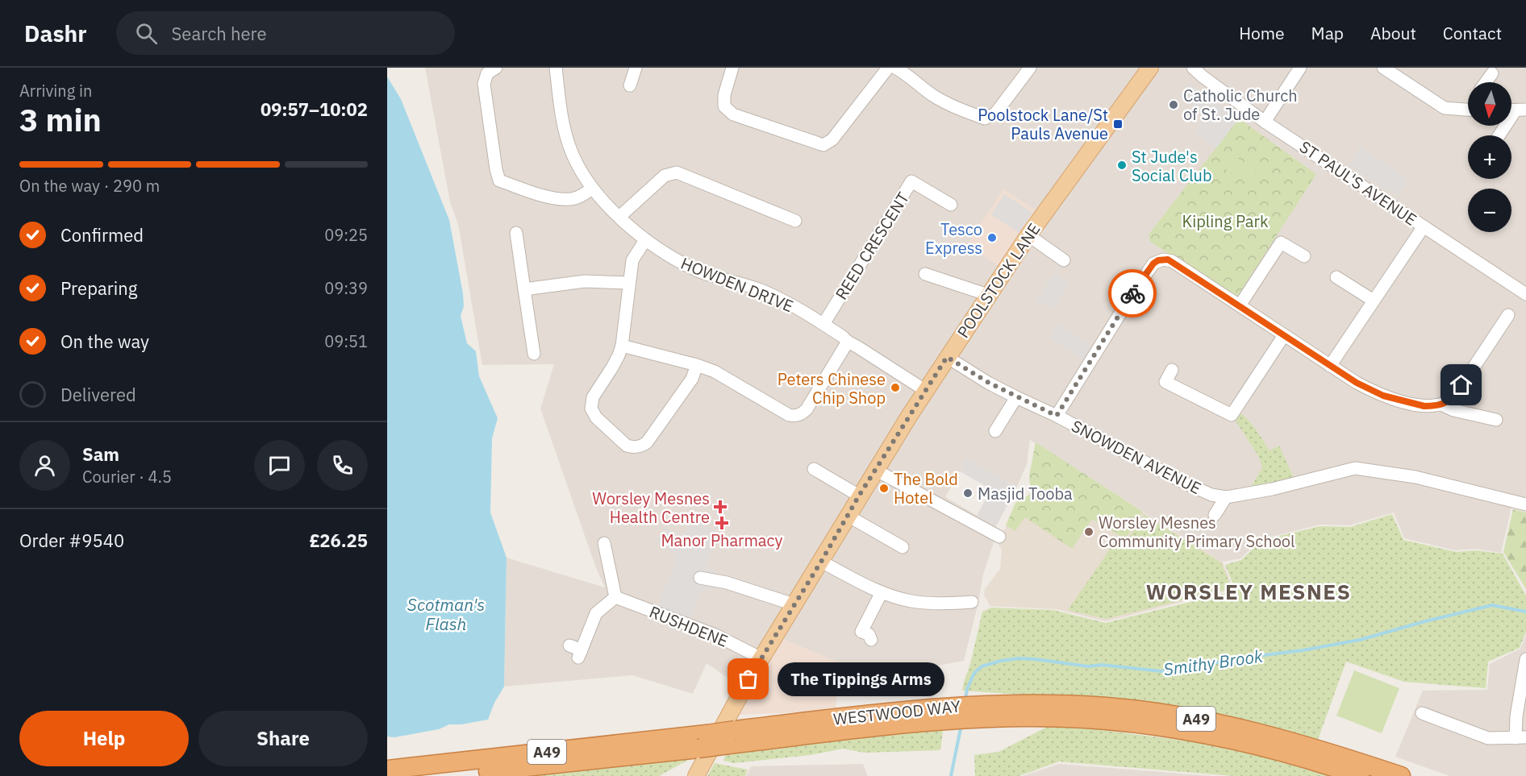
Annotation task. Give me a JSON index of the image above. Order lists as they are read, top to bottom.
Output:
{
  "streets": {
    "highway": ["WESTWOOD WAY", "A49"],
    "main road": ["POOLSTOCK LANE"],
    "street": [
      "ST PAUL'S AVENUE",
      "REED CRESCENT",
      "HOWDEN DRIVE",
      "SNOWDEN AVENUE",
      "RUSHDENE"
    ]
  },
  "crossings": [
    ["REED CRESCENT", "HOWDEN DRIVE"],
    ["POOLSTOCK LANE", "HOWDEN DRIVE"],
    ["POOLSTOCK LANE", "SNOWDEN AVENUE"],
    ["POOLSTOCK LANE", "RUSHDENE"]
  ],
  "districts": ["WORSLEY MESNES"],
  "water": ["Scotman's Flash", "Smithy Brook"],
  "parks": ["Kipling Park"],
  "places": {
    "other": [
      "Catholic Church of St. Jude",
      "St Jude's Social Club",
      "Tesco Express",
      "Peters Chinese Chip Shop",
      "The Bold Hotel",
      "Masjid Tooba",
      "Worsley Mesnes Community Primary School",
      "The Tippings Arms"
    ],
    "transit": ["Poolstock Lane/St Pauls Avenue"],
    "health": ["Worsley Mesnes Health Centre", "Manor Pharmacy"]
  },
  "north": "bottom",
  "page": {
    "header": "Dashr",
    "search": "Search here",
    "nav": [
      "Home",
      "Map",
      "About",
      "Contact"
    ],
    "heading": ["3 min", "Arriving in", "09:57–10:02"],
    "panel": [
      "Sam",
      "Courier · 4.5",
      "Order #9540",
      "£26.25"
    ],
    "map_buttons": ["+", "−"],
    "bar": "On the way · 290 m",
    "list": [
      ["Confirmed", "09:25"],
      ["Preparing", "09:39"],
      ["On the way", "09:51"],
      "Delivered"
    ],
    "bubble": "The Tippings Arms",
    "buttons": ["Help", "Share"]
  }
}
